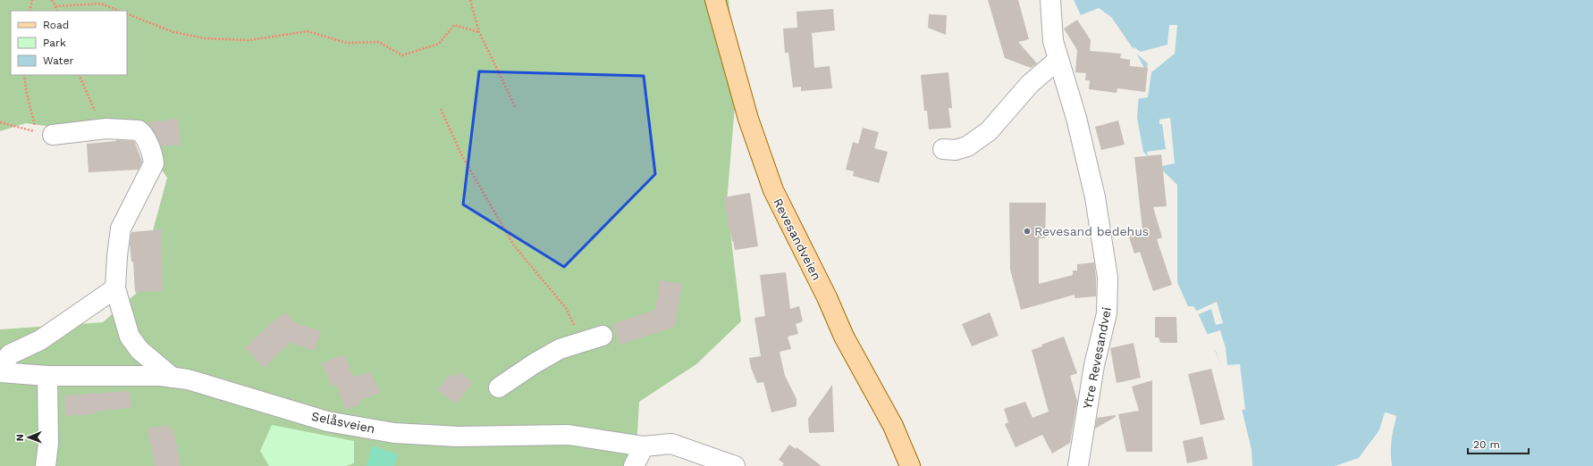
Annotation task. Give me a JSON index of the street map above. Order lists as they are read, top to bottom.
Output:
{
  "streets": {
    "main road": ["Revesandveien"],
    "street": ["Ytre Revesandvei", "Selåsveien"]
  },
  "places": ["Revesand bedehus"],
  "legend": ["Road", "Park", "Water"],
  "scale_bar": "20 m",
  "north": "left"
}
